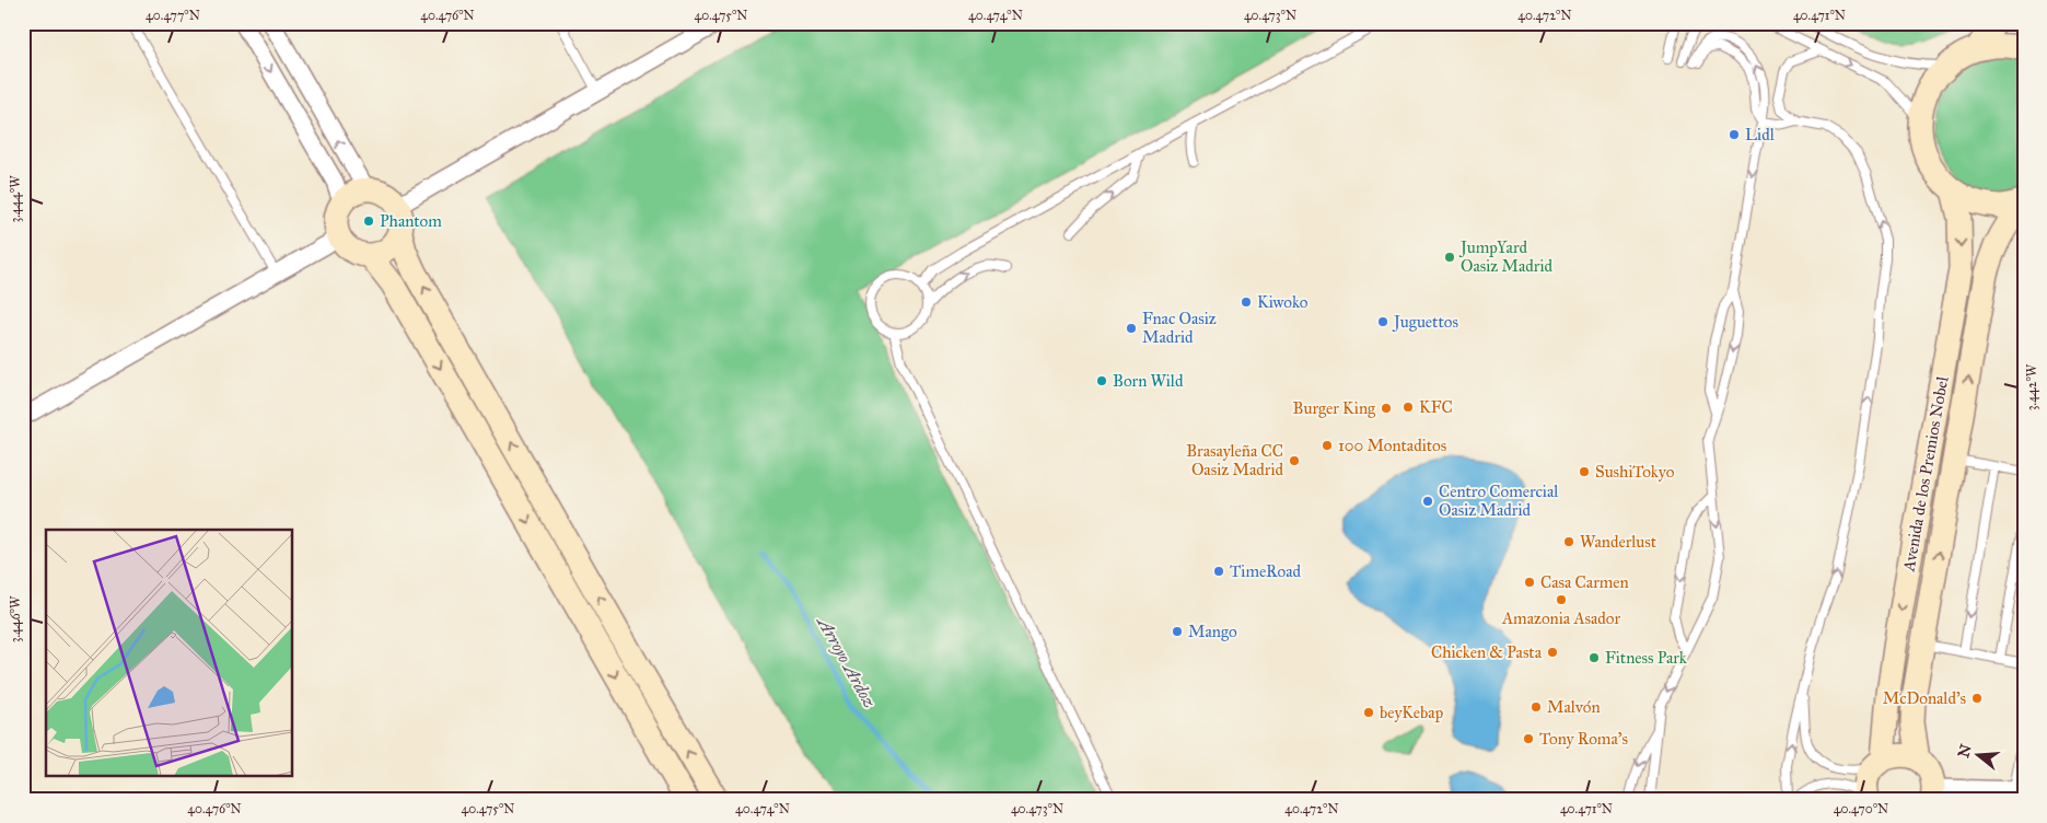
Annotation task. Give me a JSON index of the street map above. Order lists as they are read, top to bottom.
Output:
{
  "streets": {
    "street": ["Avenida de los Premios Nobel"]
  },
  "water": ["Arroyo Ardoz"],
  "places": [
    "Lidl",
    "Phantom",
    "JumpYard Oasiz Madrid",
    "Kiwoko",
    "Juguettos",
    "Fnac Oasiz Madrid",
    "Born Wild",
    "KFC",
    "Burger King",
    "100 Montaditos",
    "Brasayleña CC Oasiz Madrid",
    "SushiTokyo",
    "Centro Comercial Oasiz Madrid",
    "Wanderlust",
    "TimeRoad",
    "Casa Carmen",
    "Amazonia Asador",
    "Mango",
    "Chicken & Pasta",
    "Fitness Park",
    "McDonald's",
    "Malvón",
    "beyKebap",
    "Tony Roma's"
  ],
  "north": "left",
  "coordinates": [
    "40.477°N",
    "40.476°N",
    "40.475°N",
    "40.474°N",
    "40.473°N",
    "40.472°N",
    "40.471°N",
    "3.444°W",
    "3.442°W",
    "3.446°W",
    "40.470°N"
  ]
}
